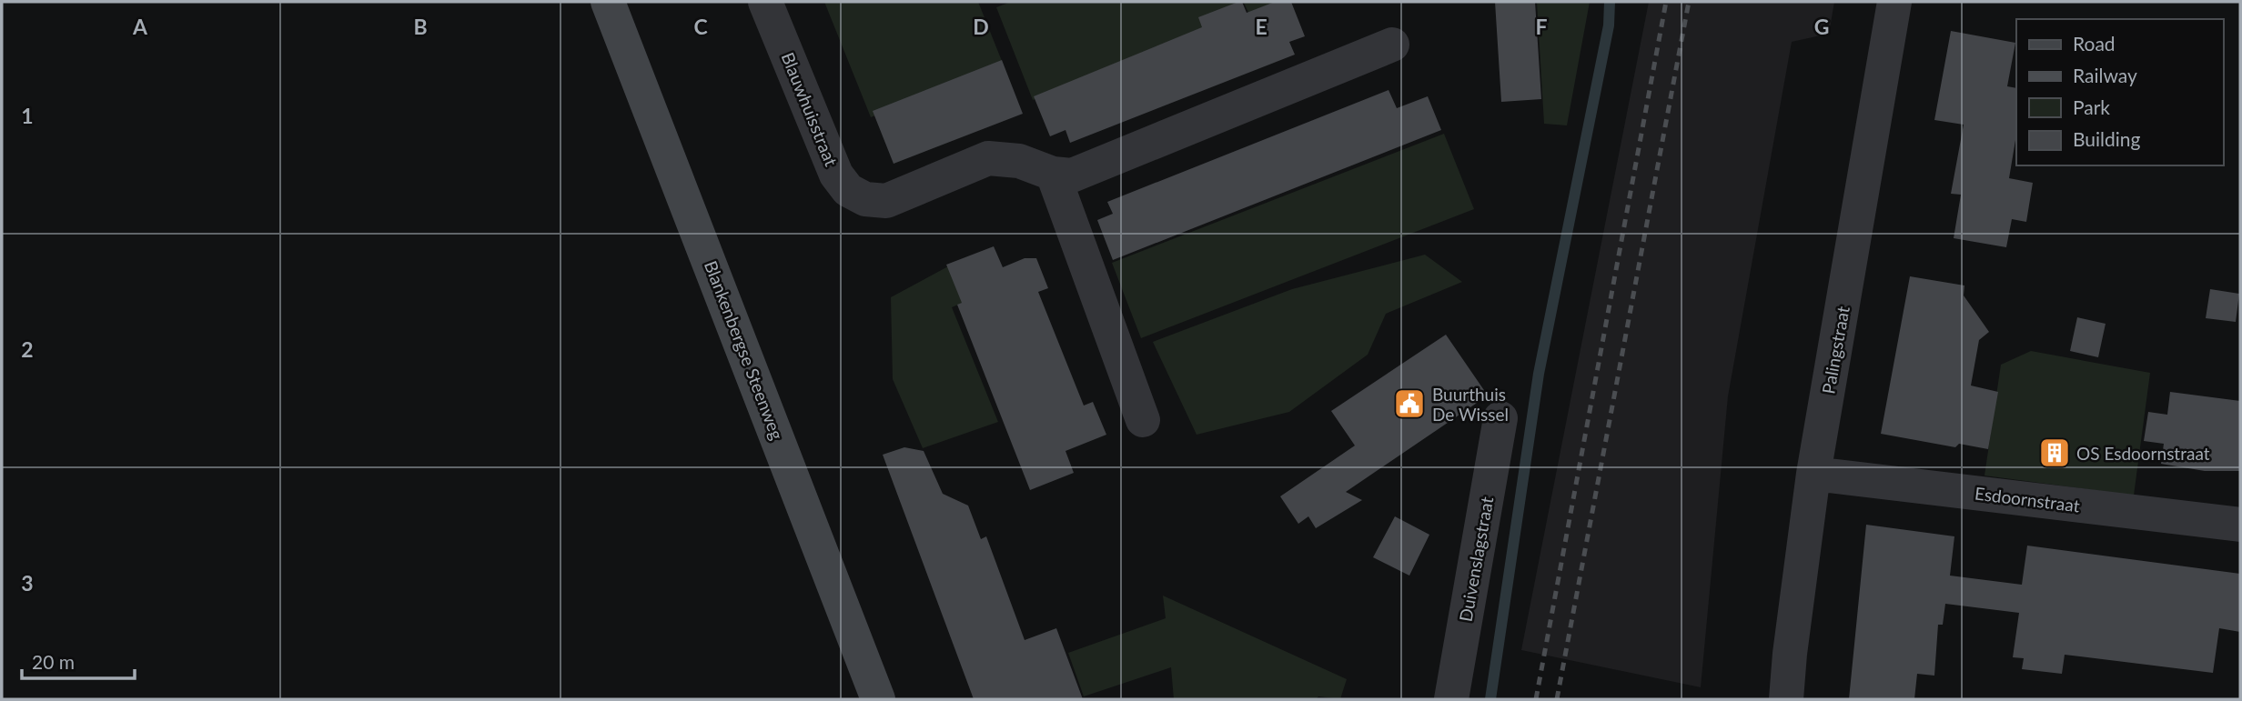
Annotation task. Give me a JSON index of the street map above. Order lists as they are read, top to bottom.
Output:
{
  "streets": {
    "main road": ["Blankenbergse Steenweg"],
    "street": [
      "Blauwhuisstraat",
      "Palingstraat",
      "Esdoornstraat",
      "Duivenslagstraat"
    ]
  },
  "crossings": [
    ["Palingstraat", "Esdoornstraat"]
  ],
  "places": {
    "public building": ["Buurthuis De Wissel"],
    "building": ["OS Esdoornstraat"]
  },
  "legend": [
    "Road",
    "Railway",
    "Park",
    "Building"
  ],
  "scale_bar": "20 m",
  "grid": {
    "columns": [
      "A",
      "B",
      "C",
      "D",
      "E",
      "F",
      "G"
    ],
    "rows": ["1", "2", "3"]
  }
}
